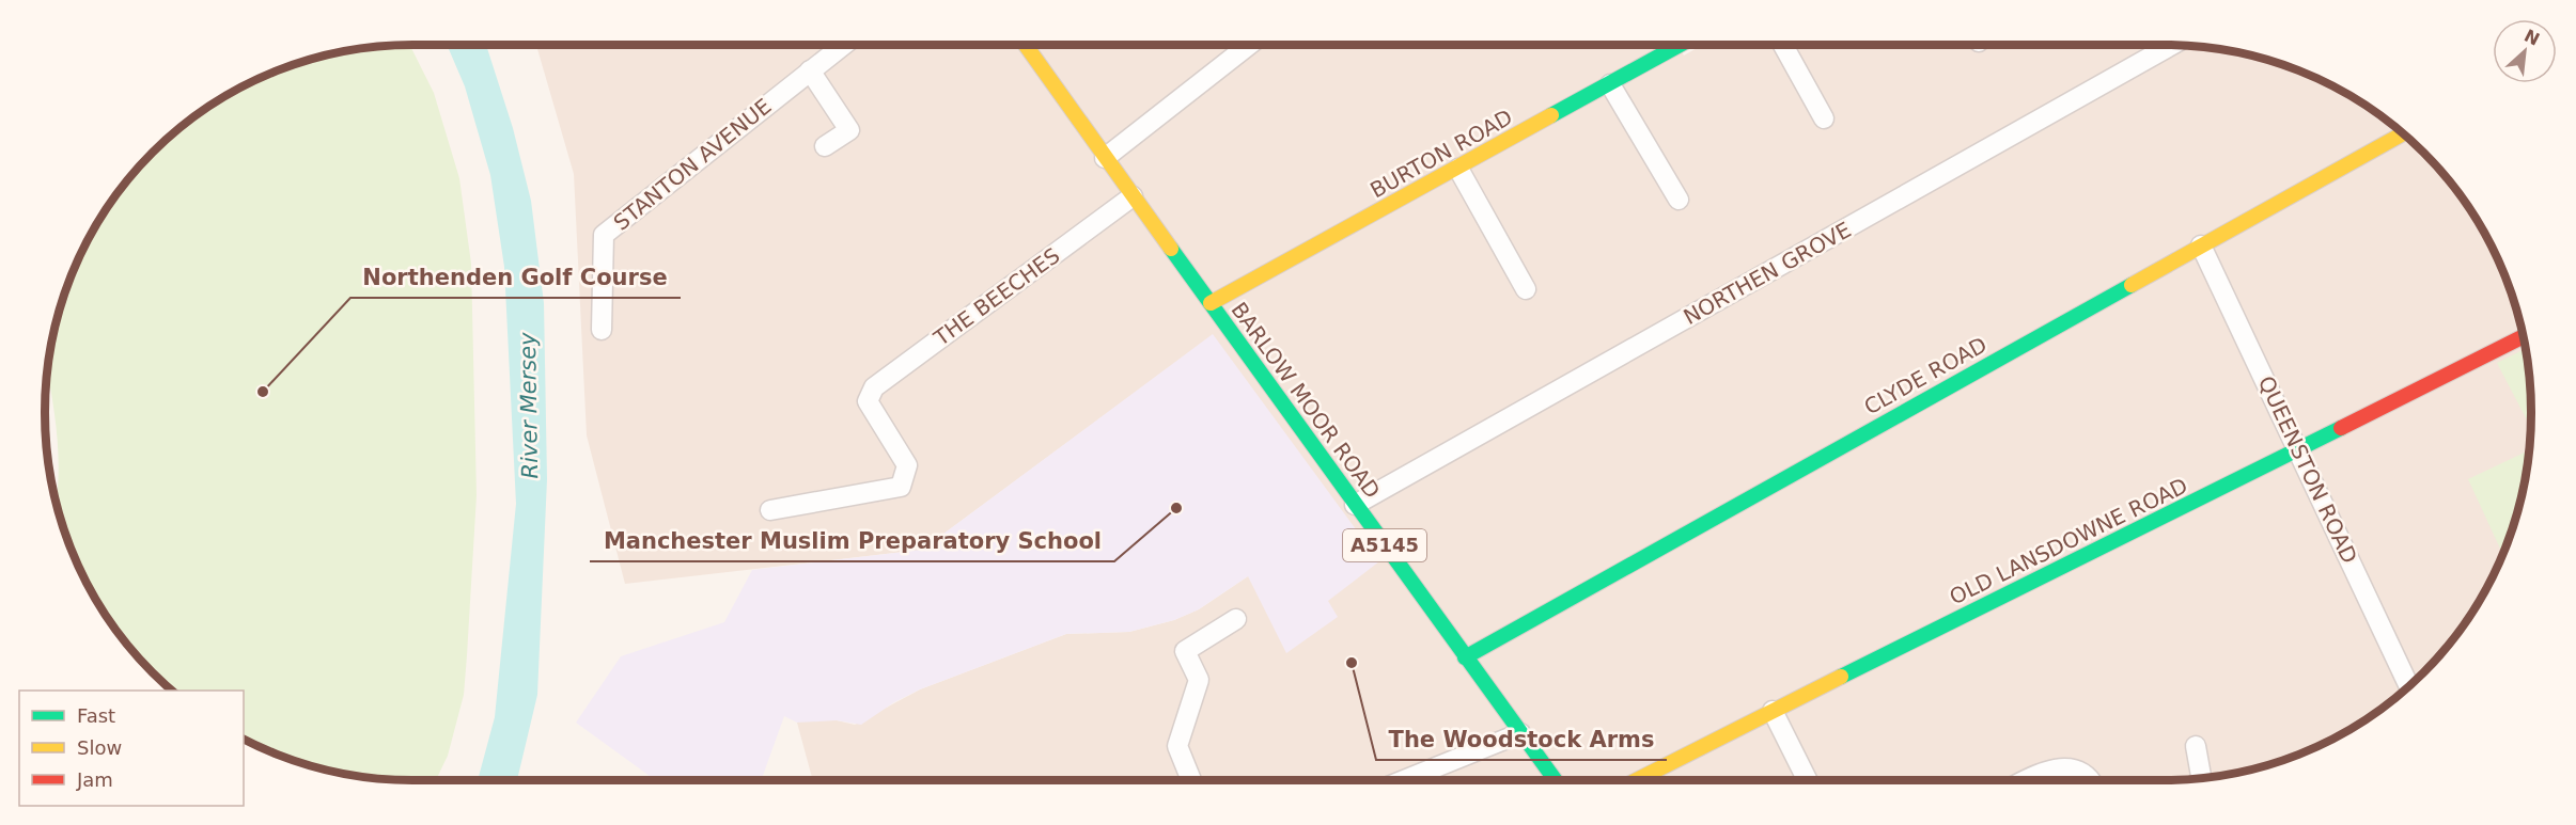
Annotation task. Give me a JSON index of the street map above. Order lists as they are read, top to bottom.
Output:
{
  "streets": {
    "street": [
      "BURTON ROAD",
      "STANTON AVENUE",
      "NORTHEN GROVE",
      "THE BEECHES",
      "CLYDE ROAD",
      "BARLOW MOOR ROAD",
      "QUEENSTON ROAD",
      "OLD LANSDOWNE ROAD",
      "A5145"
    ]
  },
  "crossings": [
    ["BURTON ROAD", "BARLOW MOOR ROAD"],
    ["NORTHEN GROVE", "BARLOW MOOR ROAD"],
    ["THE BEECHES", "BARLOW MOOR ROAD"],
    ["CLYDE ROAD", "BARLOW MOOR ROAD"],
    ["CLYDE ROAD", "QUEENSTON ROAD"],
    ["QUEENSTON ROAD", "OLD LANSDOWNE ROAD"]
  ],
  "water": ["River Mersey"],
  "places": ["Northenden Golf Course", "Manchester Muslim Preparatory School", "The Woodstock Arms"],
  "legend": ["Fast", "Slow", "Jam"],
  "north": "top right"
}
